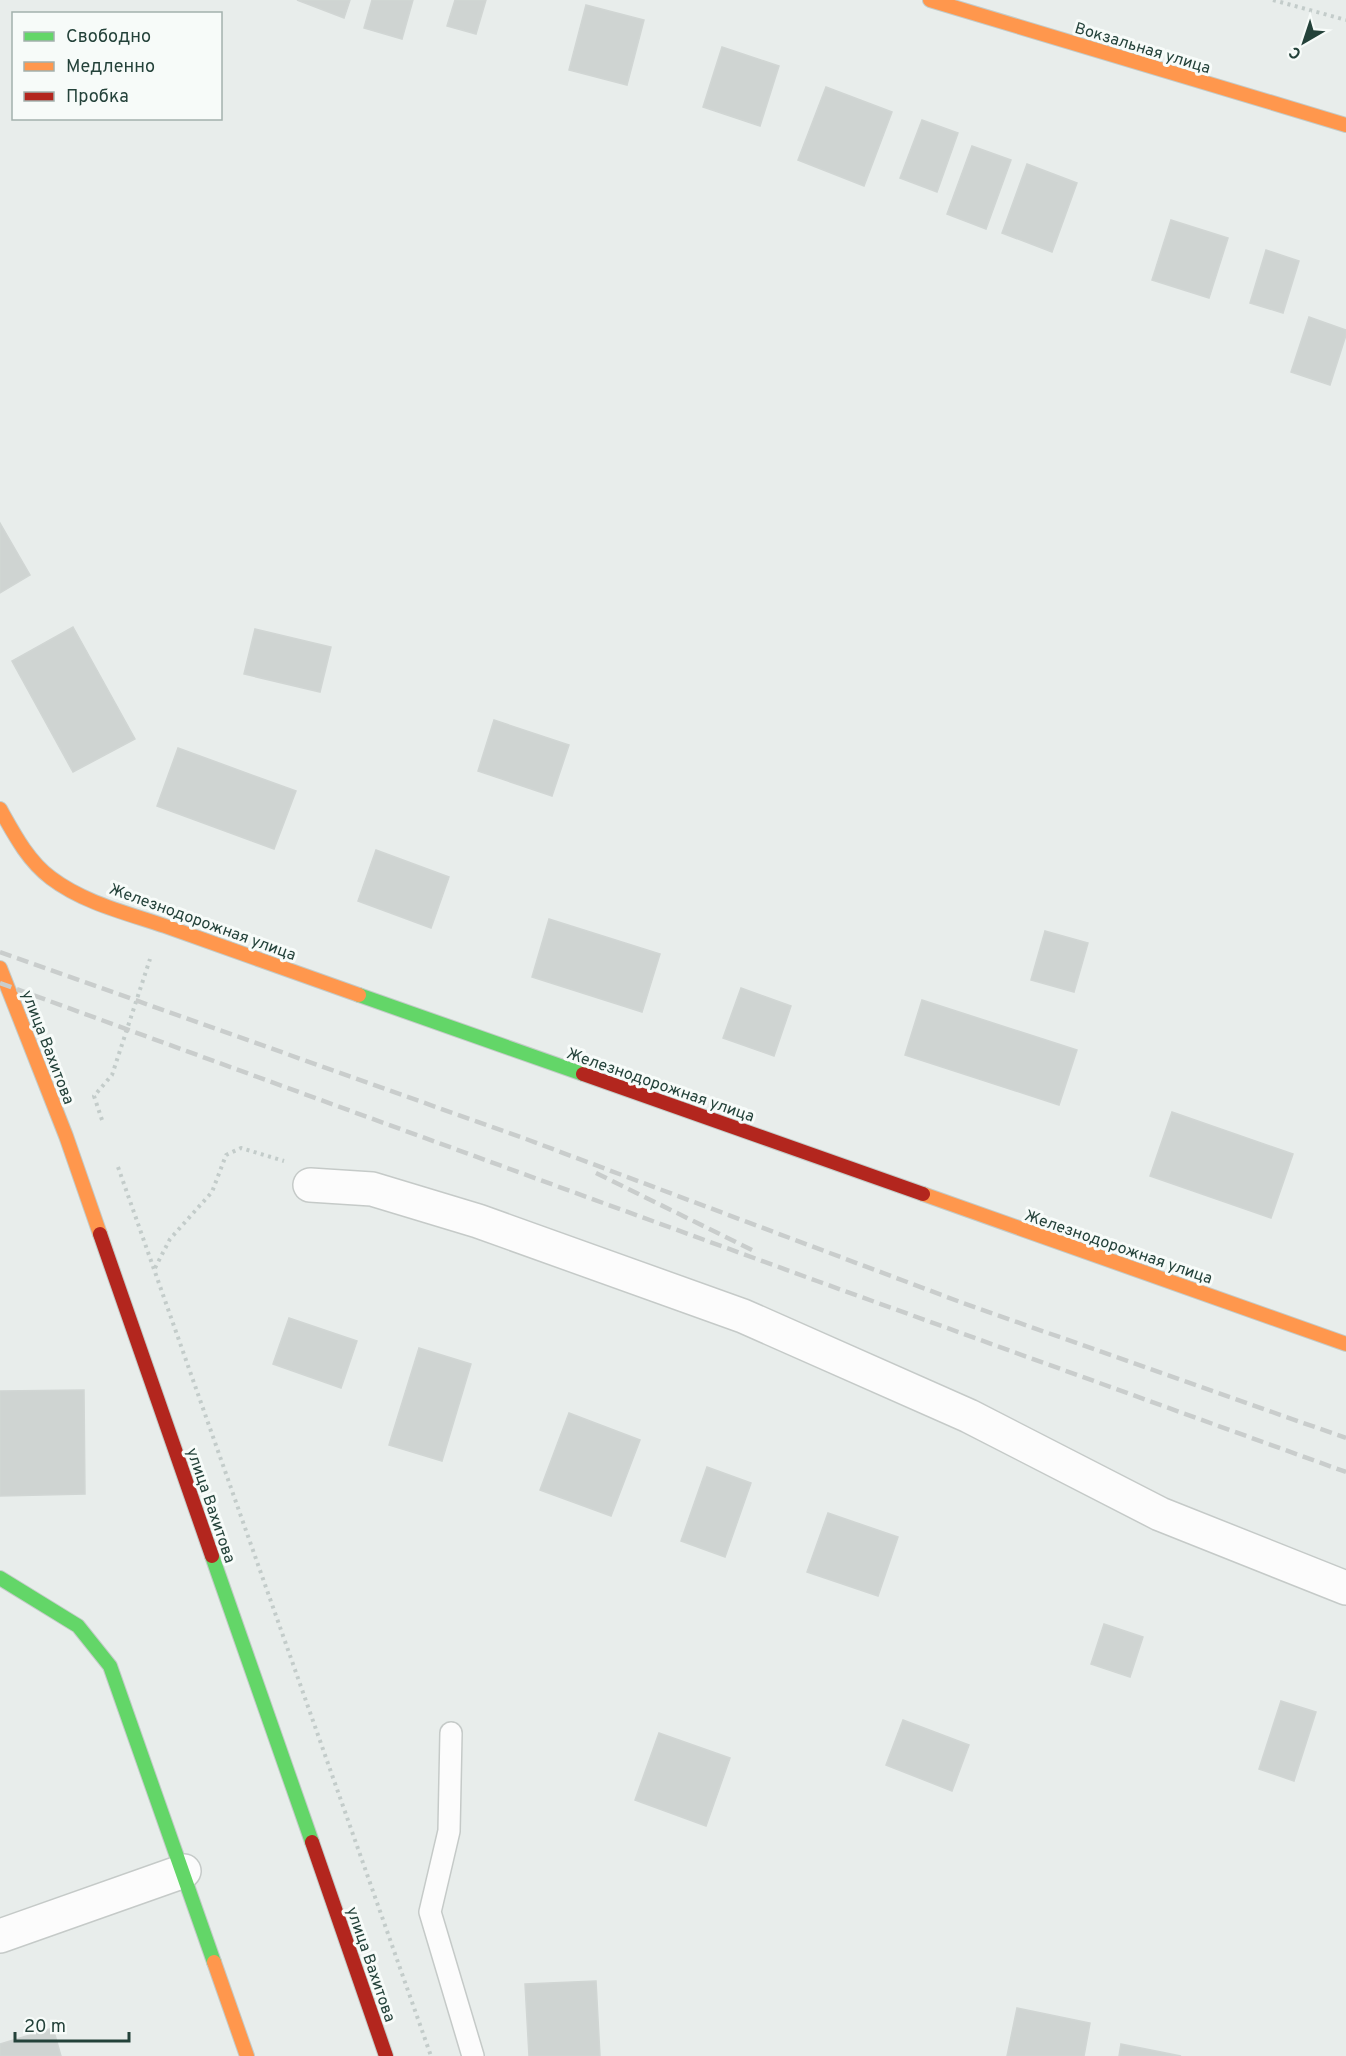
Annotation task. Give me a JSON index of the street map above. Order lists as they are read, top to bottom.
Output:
{
  "streets": {
    "street": ["Вокзальная улица", "Железнодорожная улица", "улица Вахитова"]
  },
  "legend": ["Свободно", "Медленно", "Пробка"],
  "scale_bar": "20 m",
  "north": "bottom left"
}
